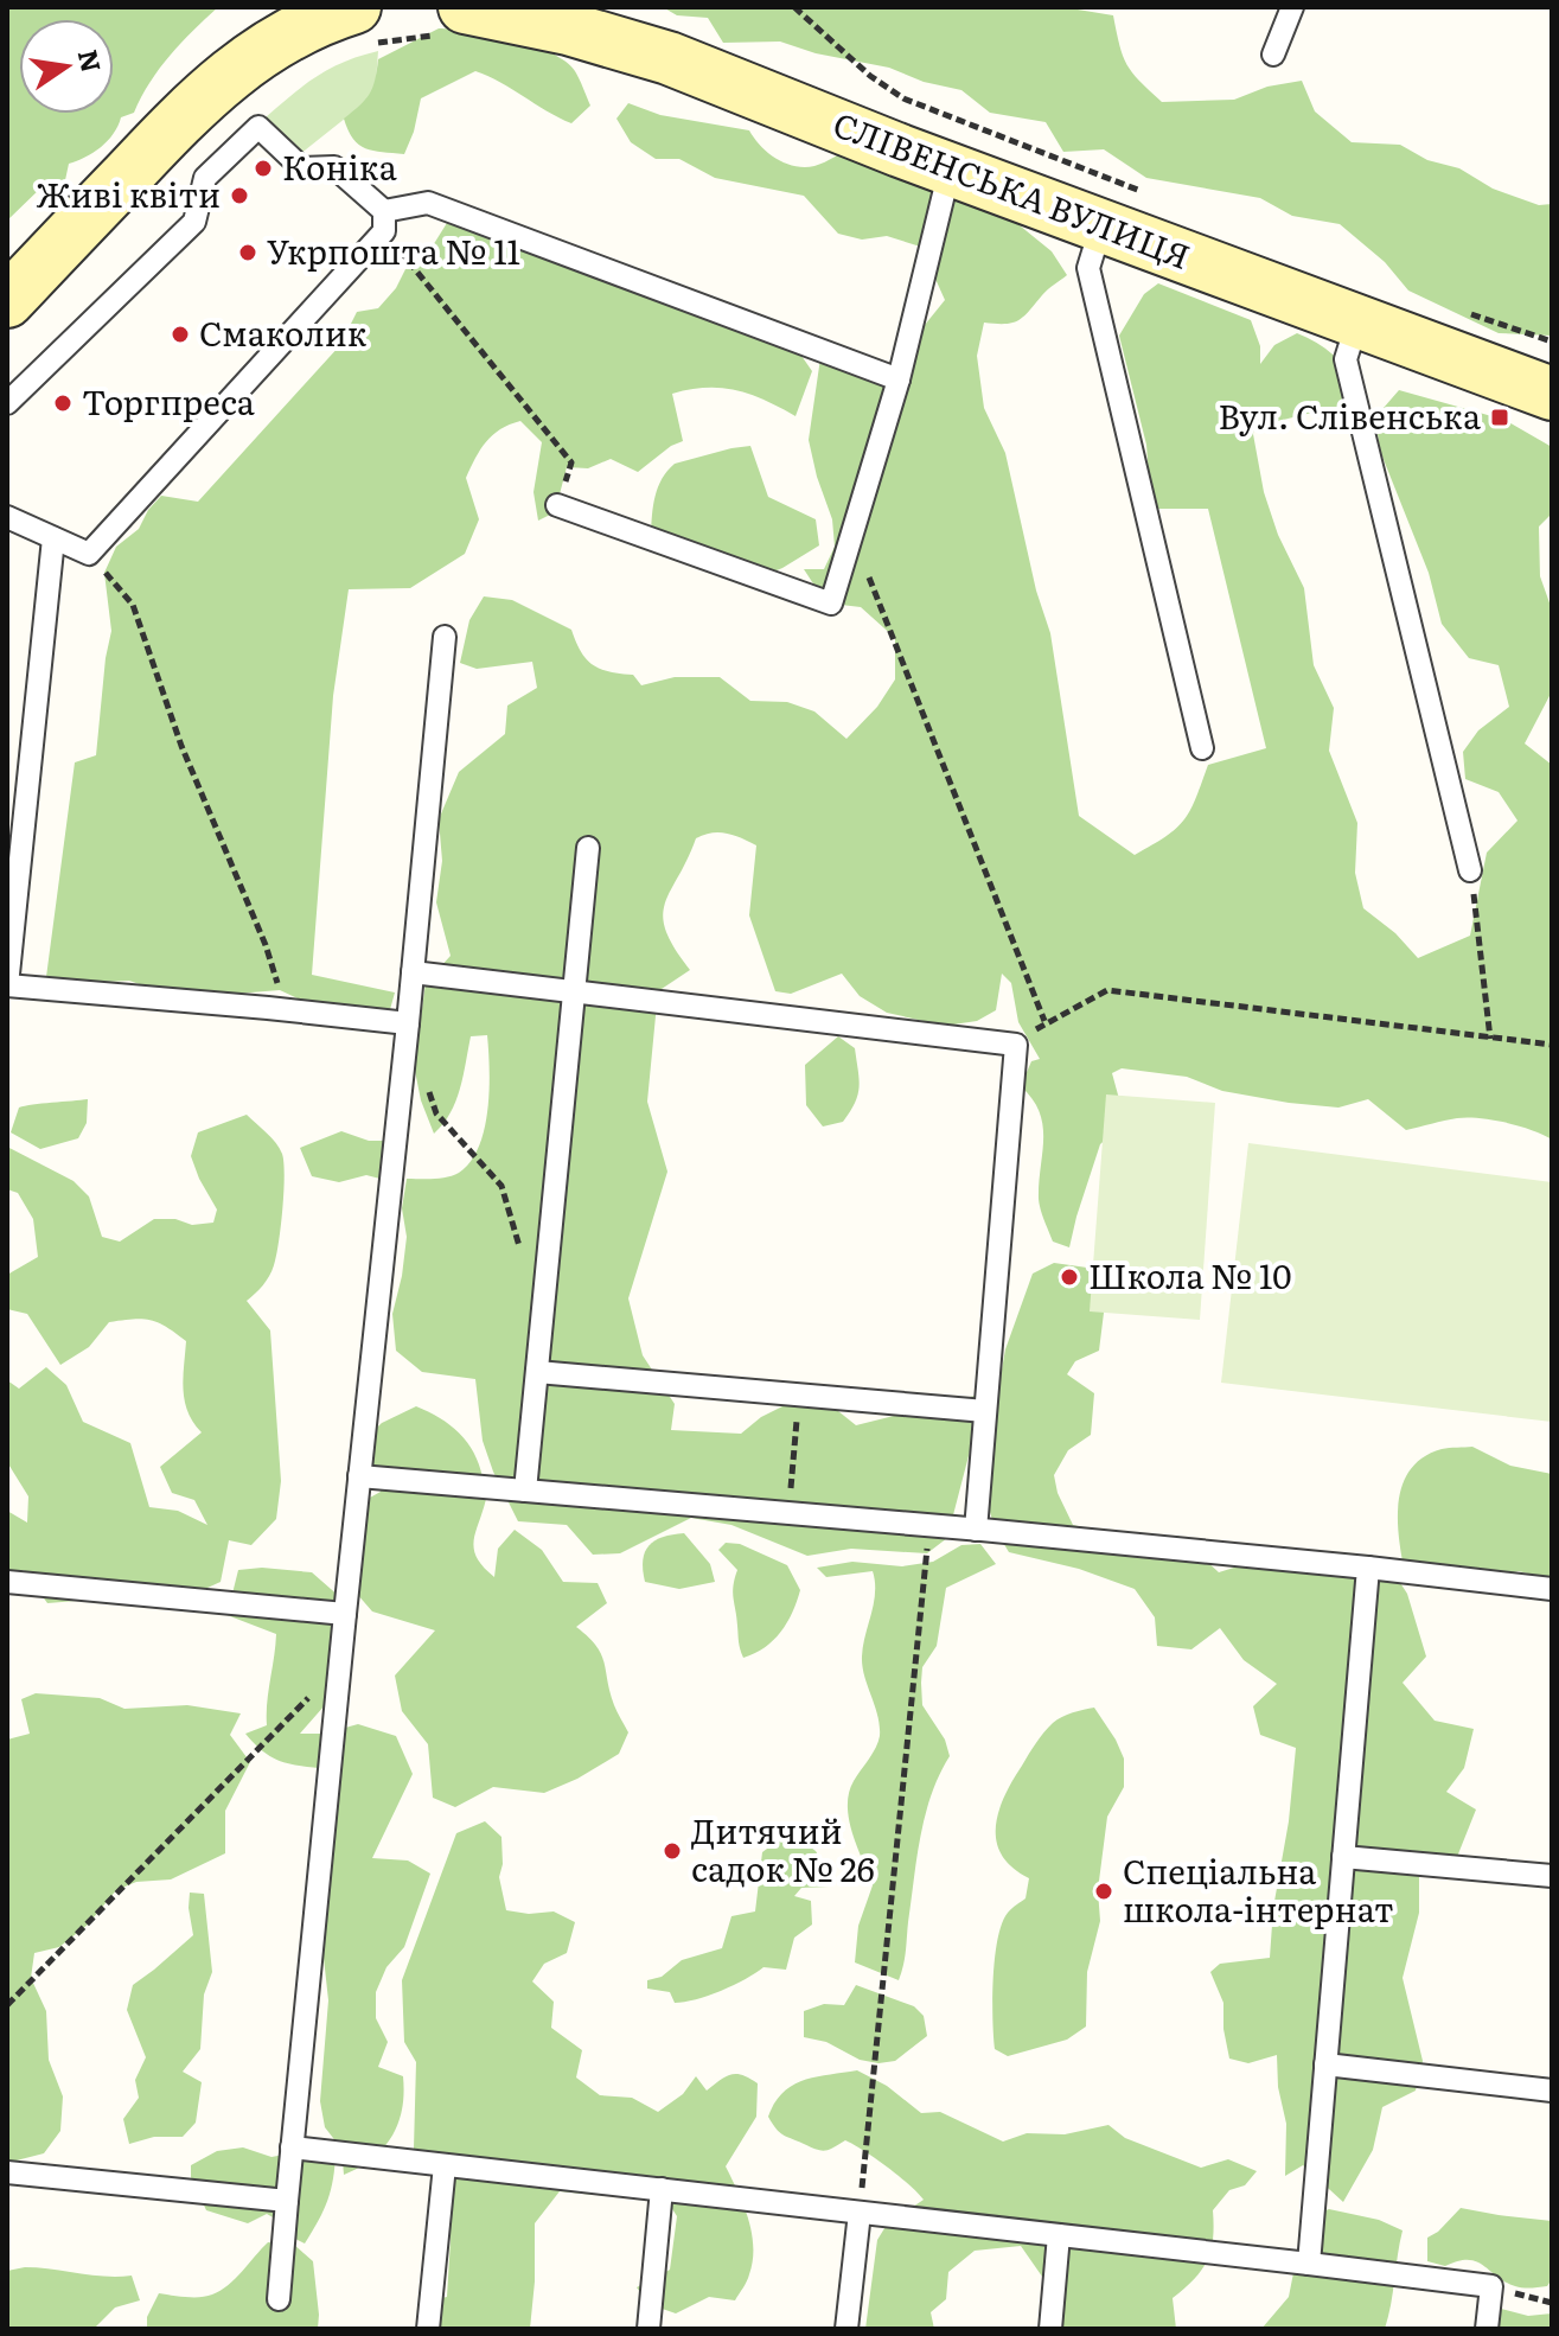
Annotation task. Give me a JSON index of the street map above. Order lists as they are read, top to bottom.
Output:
{
  "streets": {
    "main road": ["СЛІВЕНСЬКА ВУЛИЦЯ"]
  },
  "places": {
    "other": [
      "Коніка",
      "Живі квіти",
      "Укрпошта № 11",
      "Смаколик",
      "Торгпреса",
      "Школа № 10",
      "Дитячий садок № 26",
      "Спеціальна школа-інтернат"
    ],
    "transit": ["Вул. Слівенська"]
  },
  "north": "right"
}
